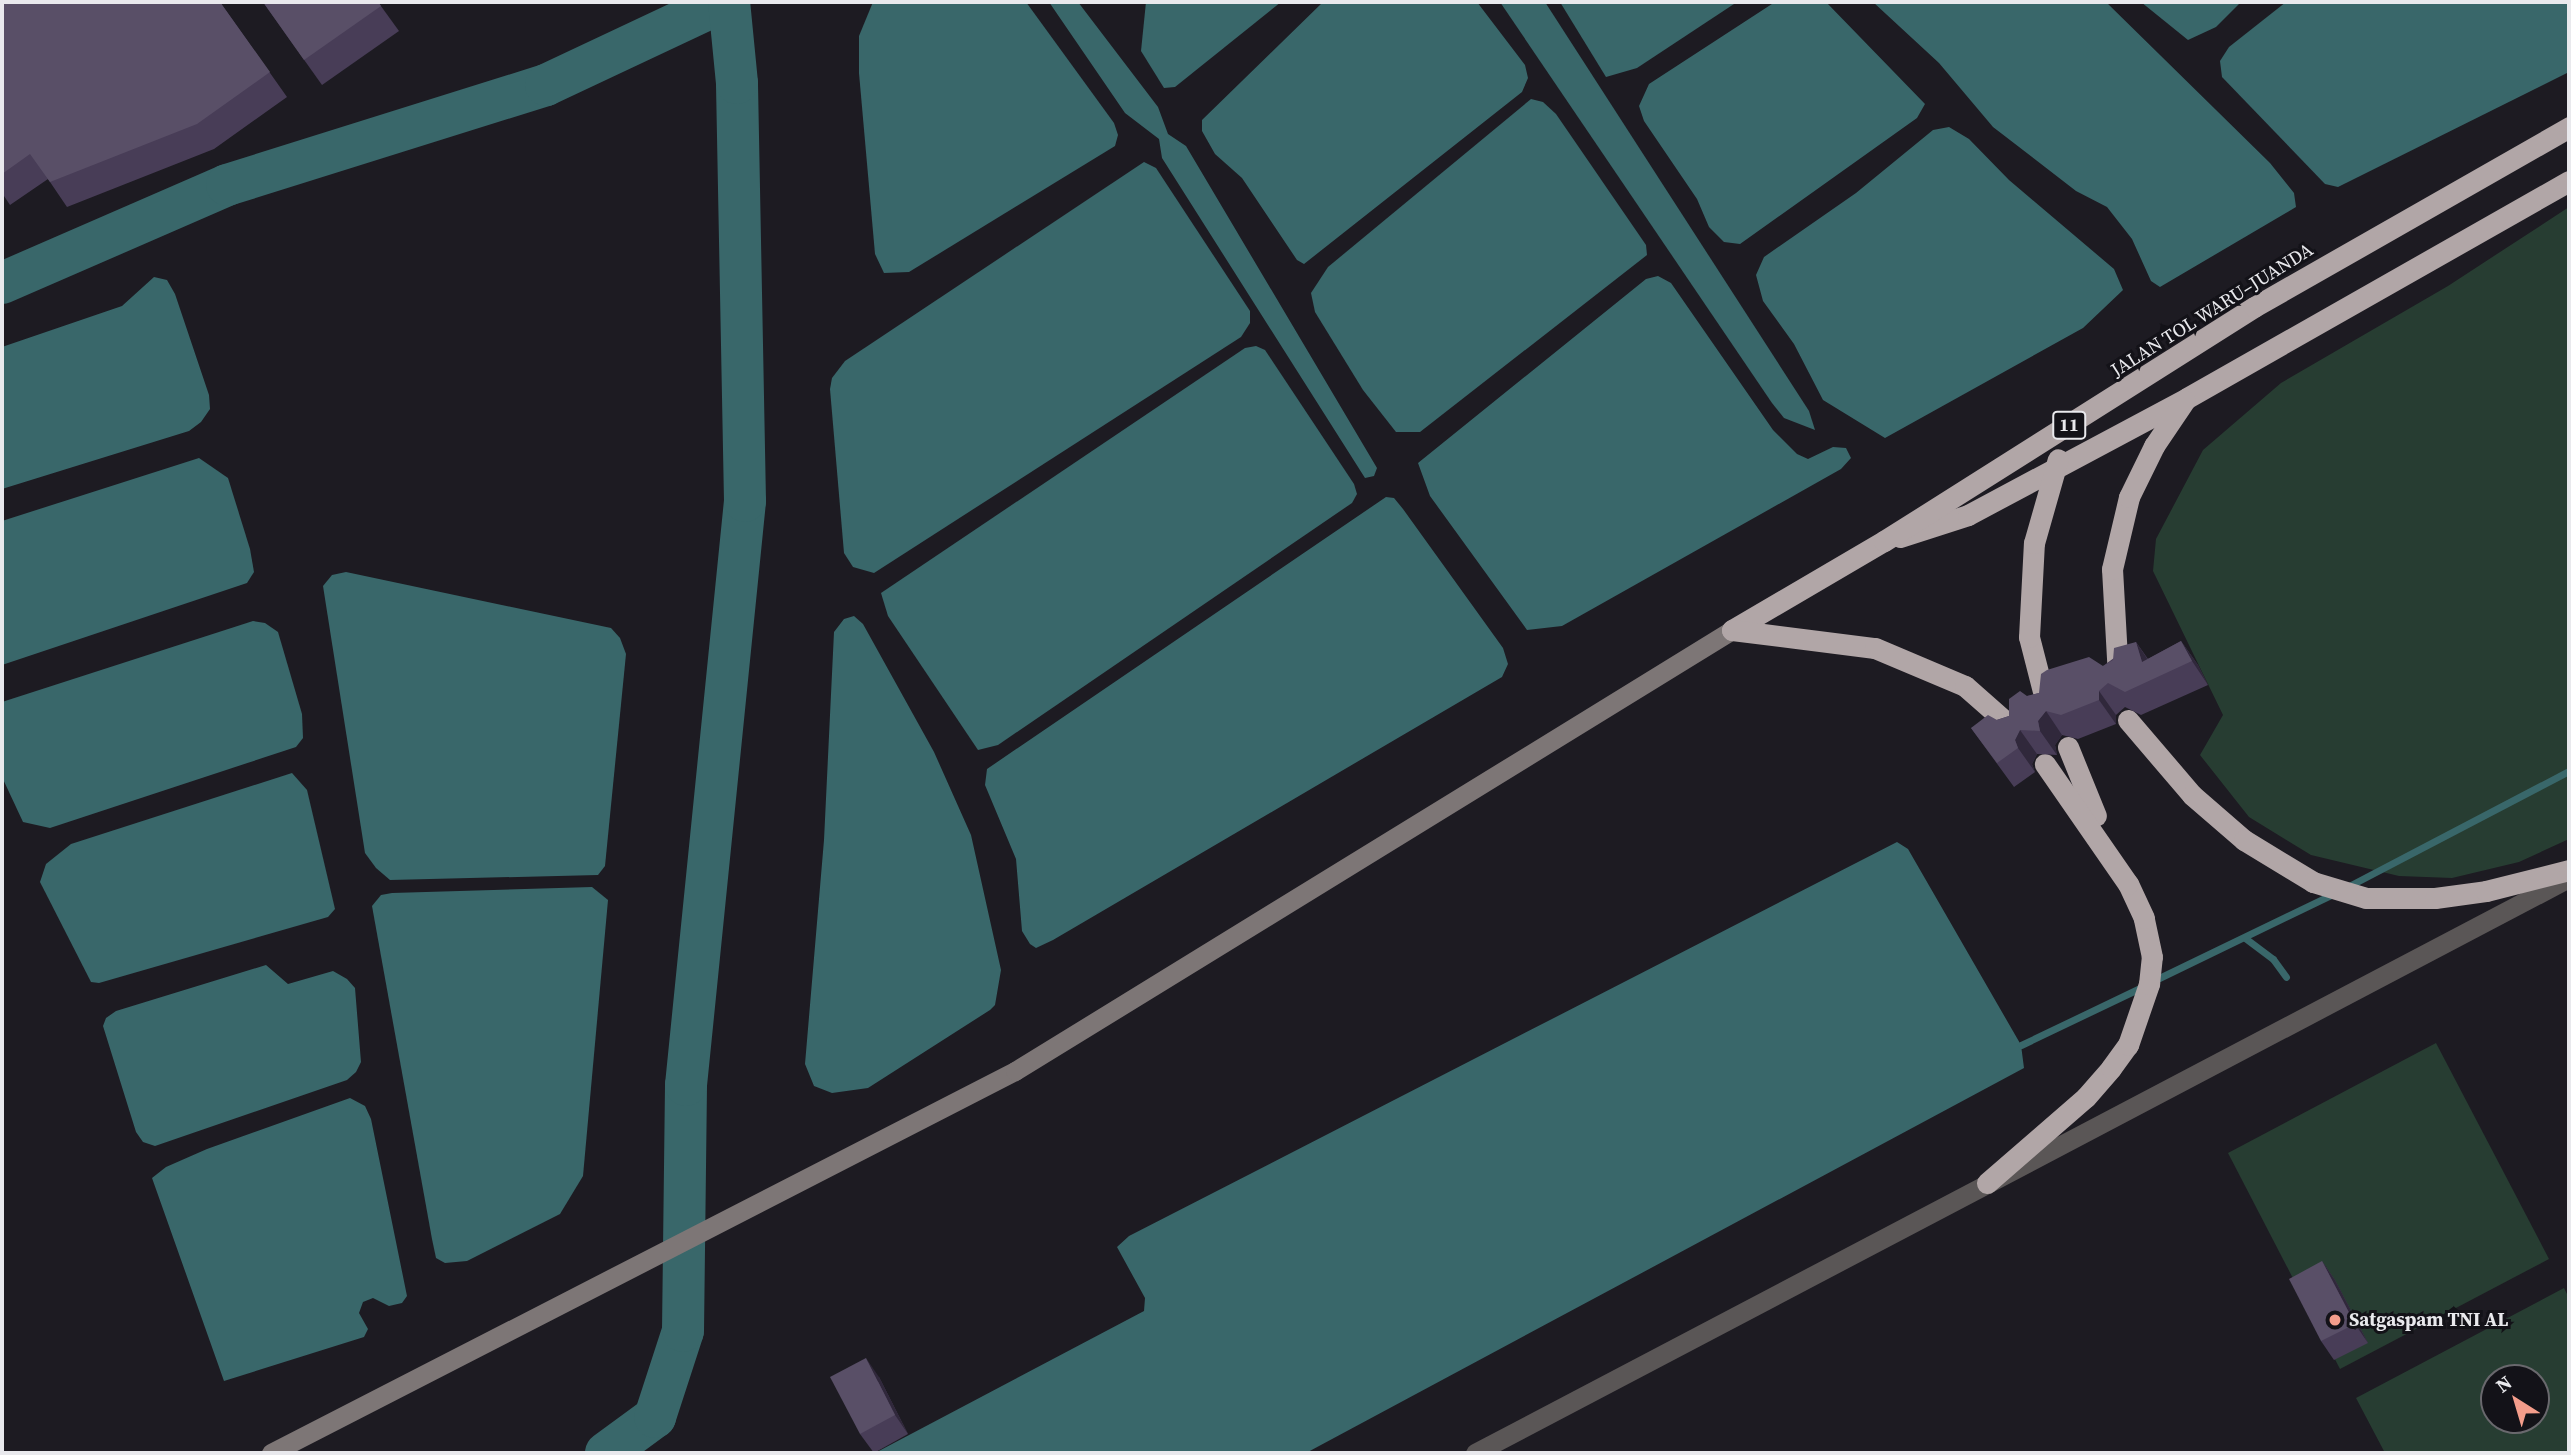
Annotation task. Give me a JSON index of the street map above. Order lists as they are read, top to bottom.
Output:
{
  "streets": {
    "highway": ["JALAN TOL WARU–JUANDA", "11"]
  },
  "places": ["Satgaspam TNI AL"],
  "north": "top left"
}
